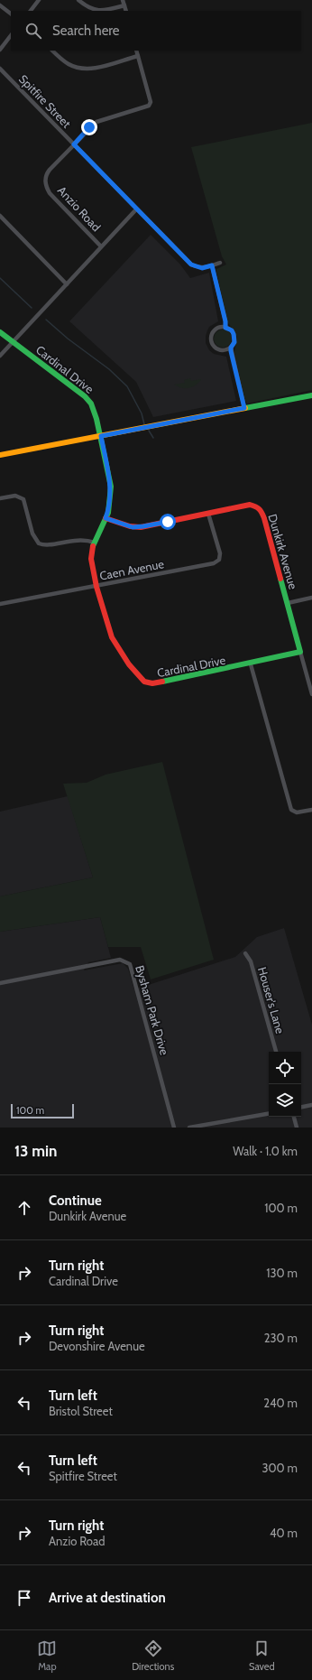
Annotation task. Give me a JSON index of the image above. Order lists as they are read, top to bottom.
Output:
{
  "streets": {
    "street": [
      "Spitfire Street",
      "Anzio Road",
      "Cardinal Drive",
      "Dunkirk Avenue",
      "Caen Avenue",
      "Houser's Lane",
      "Bysham Park Drive"
    ]
  },
  "crossings": [
    ["Spitfire Street", "Anzio Road"],
    ["Cardinal Drive", "Dunkirk Avenue"],
    ["Cardinal Drive", "Caen Avenue"],
    ["Dunkirk Avenue", "Caen Avenue"]
  ],
  "scale_bar": "100 m",
  "page": {
    "search": "Search here",
    "scale": "100 m",
    "heading": ["13 min", "Walk · 1.0 km"],
    "list": [
      ["Continue", "Dunkirk Avenue", "100 m"],
      ["Turn right", "Cardinal Drive", "130 m"],
      ["Turn right", "Devonshire Avenue", "230 m"],
      ["Turn left", "Bristol Street", "240 m"],
      ["Turn left", "Spitfire Street", "300 m"],
      ["Turn right", "Anzio Road", "40 m"],
      "Arrive at destination"
    ],
    "nav": ["Map", "Directions", "Saved"]
  }
}
